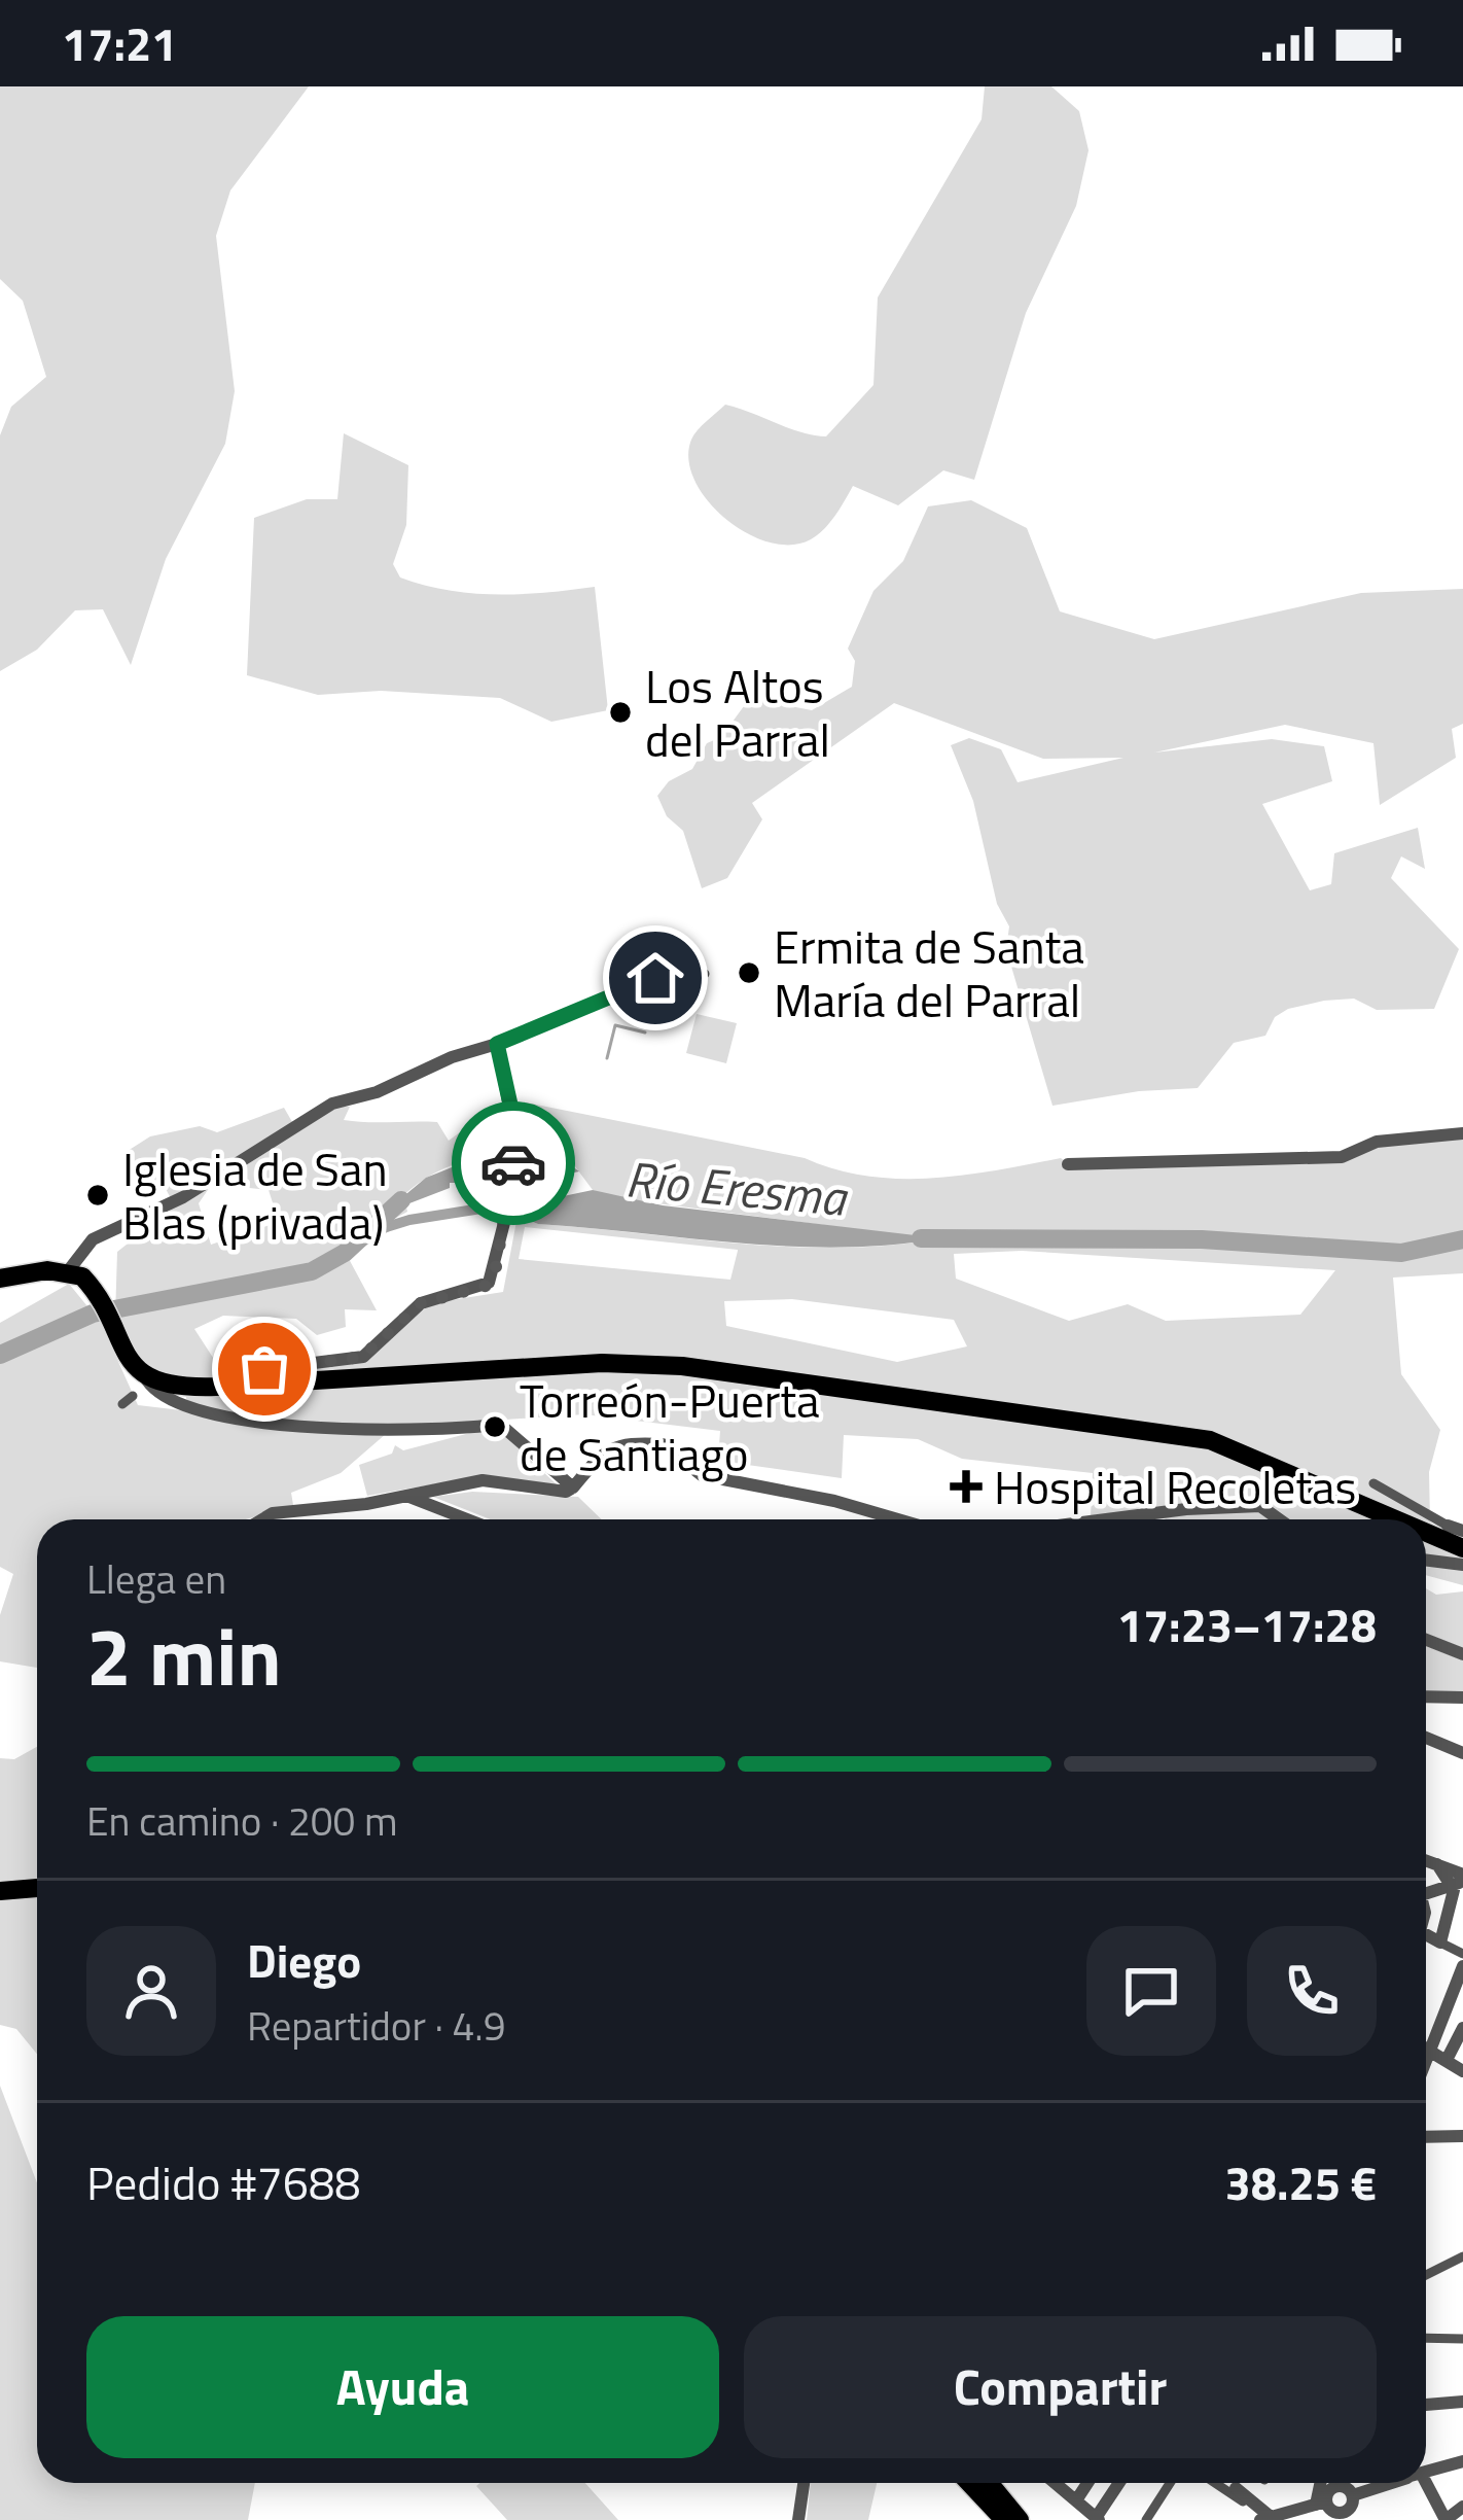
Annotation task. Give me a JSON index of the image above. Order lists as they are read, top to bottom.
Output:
{
  "water": ["Río Eresma"],
  "places": {
    "other": [
      "Los Altos del Parral",
      "Ermita de Santa María del Parral",
      "Iglesia de San Blas (privada)",
      "Torreón-Puerta de Santiago"
    ],
    "health": ["Hospital Recoletas"]
  },
  "page": {
    "status": "17:21",
    "heading": ["2 min", "Llega en", "17:23–17:28"],
    "panel": [
      "Diego",
      "Repartidor · 4.9",
      "Pedido #7688",
      "38.25 €"
    ],
    "bar": "En camino · 200 m",
    "buttons": ["Ayuda", "Compartir"]
  }
}
